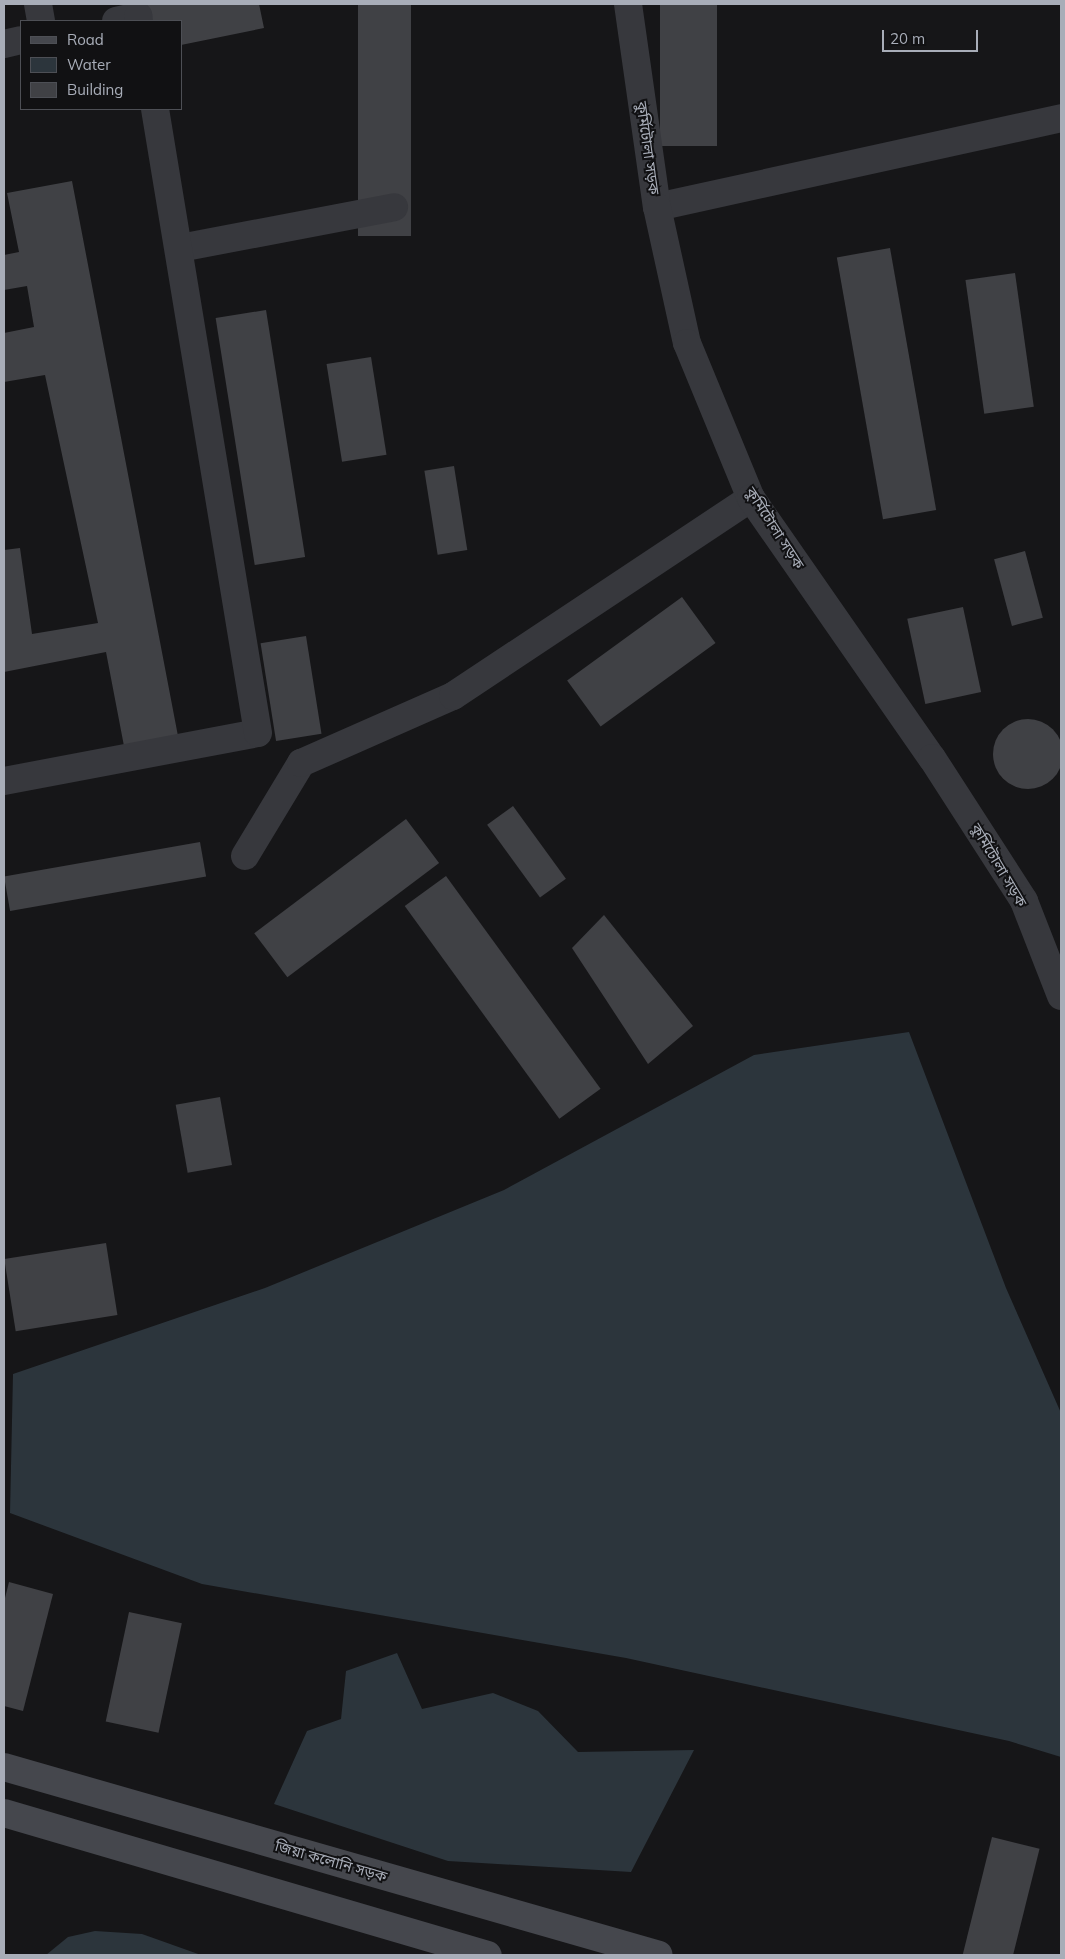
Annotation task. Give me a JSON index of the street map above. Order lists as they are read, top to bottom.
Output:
{
  "streets": {
    "main road": ["জিয়া কলোনি সড়ক"],
    "street": ["কুর্মিটোলা সড়ক"]
  },
  "legend": ["Road", "Water", "Building"],
  "scale_bar": "20 m"
}
